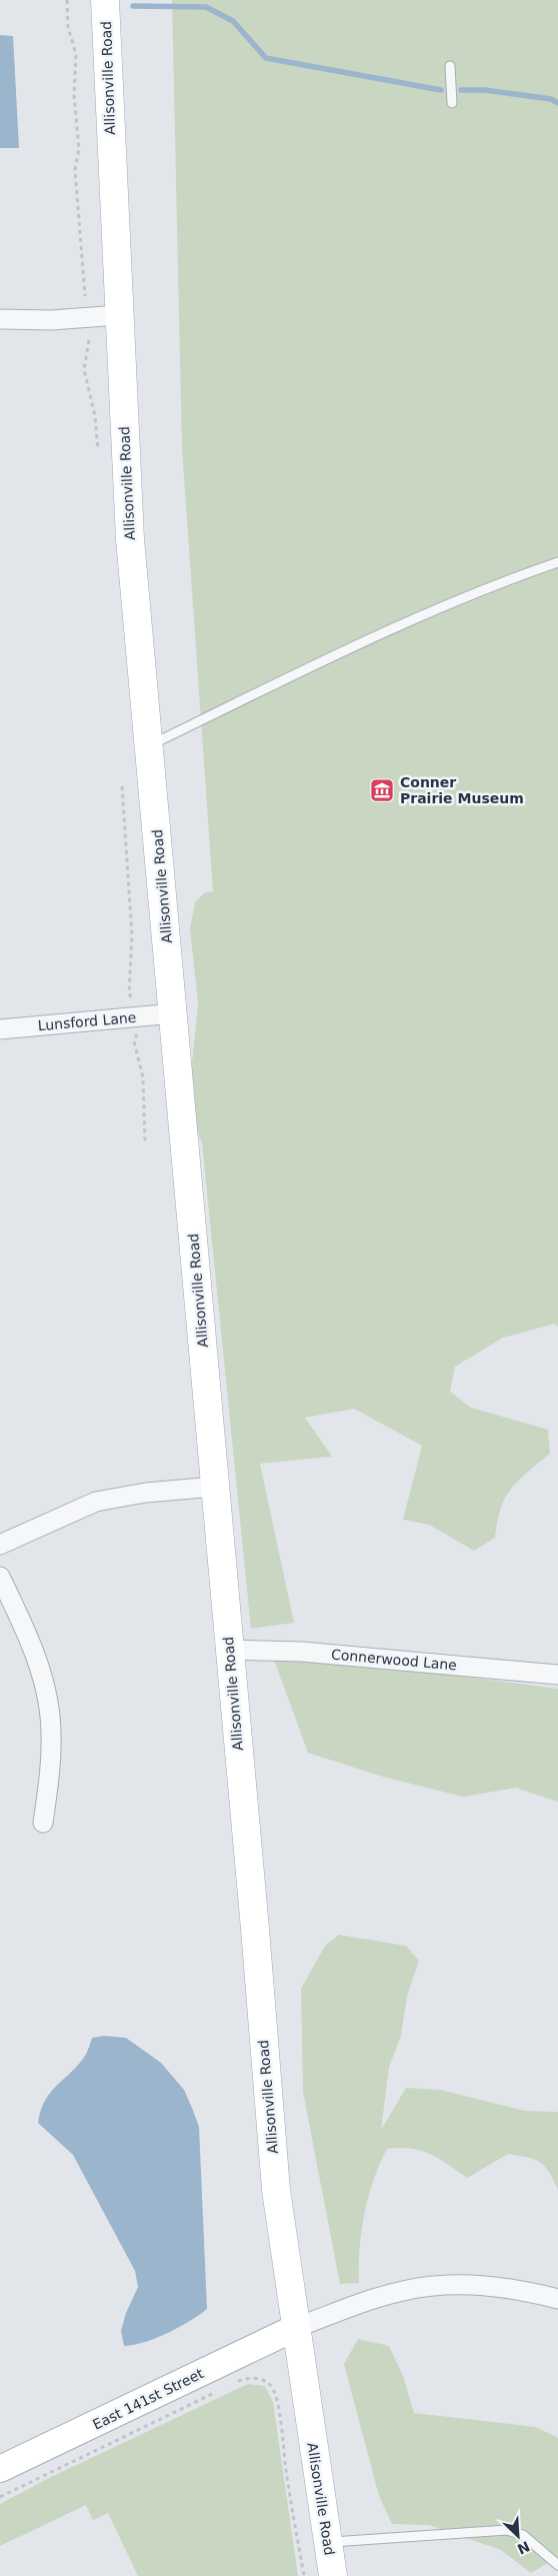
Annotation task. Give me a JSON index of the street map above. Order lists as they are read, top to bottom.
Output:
{
  "streets": {
    "main road": ["Allisonville Road"],
    "street": ["Lunsford Lane", "Connerwood Lane", "East 141st Street"]
  },
  "crossings": [
    ["Allisonville Road", "Lunsford Lane"],
    ["Allisonville Road", "Connerwood Lane"],
    ["Allisonville Road", "East 141st Street"]
  ],
  "places": {
    "museum": ["Conner Prairie Museum"]
  },
  "north": "bottom right"
}
